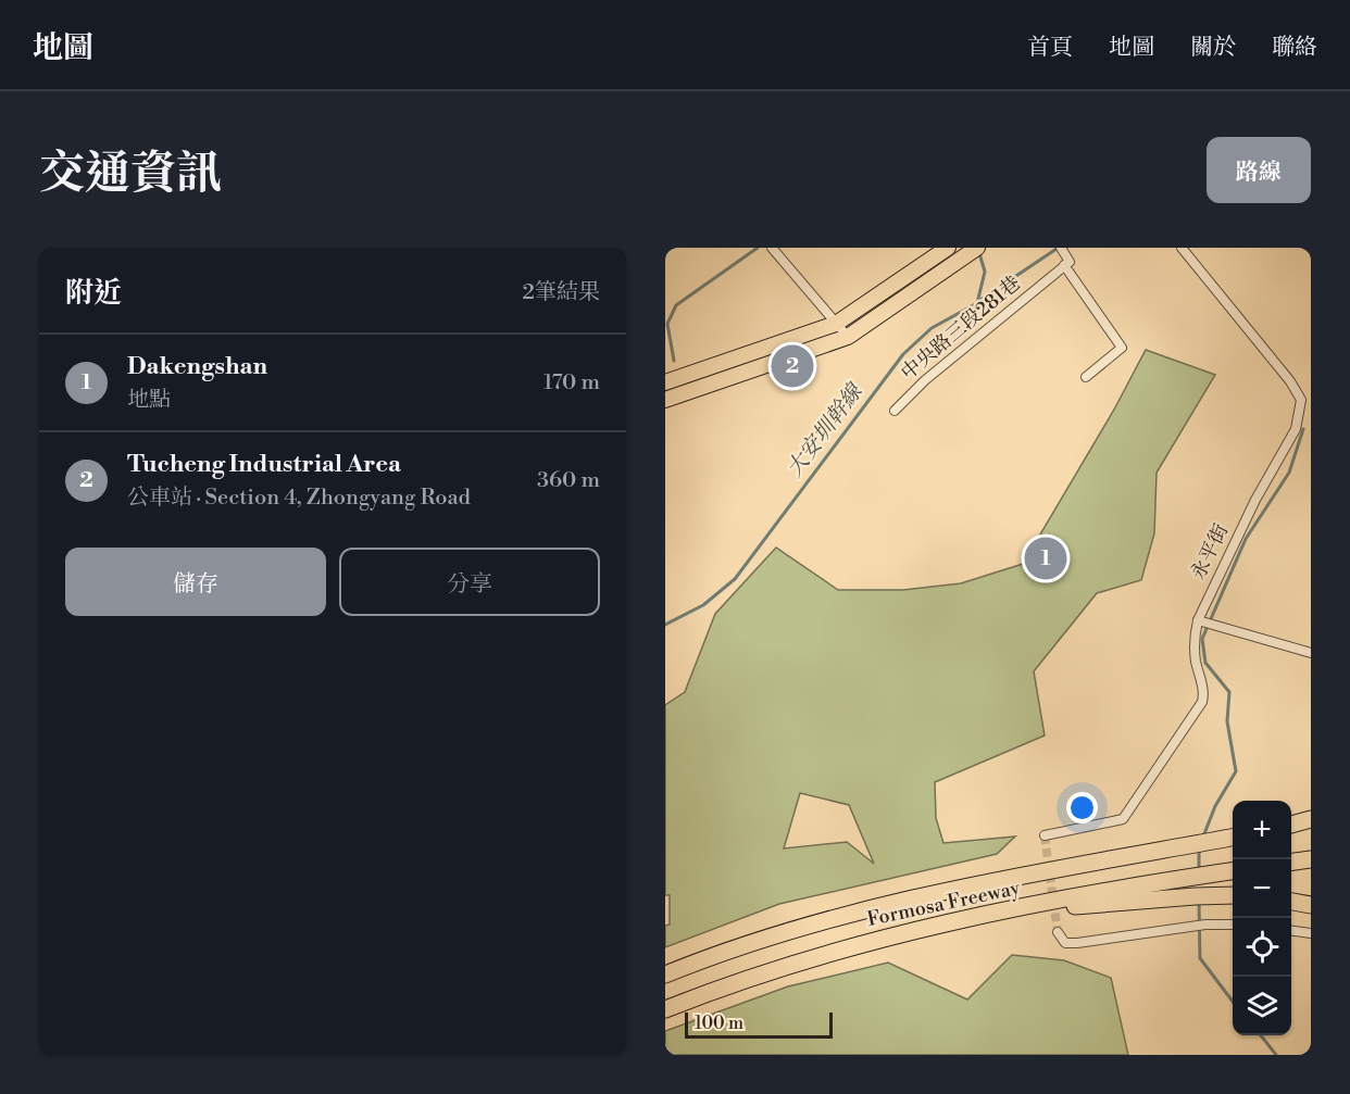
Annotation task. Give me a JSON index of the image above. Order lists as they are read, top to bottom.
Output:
{
  "streets": {
    "highway": ["Formosa Freeway"],
    "street": ["中央路三段281巷", "永平街"]
  },
  "water": ["大安圳幹線"],
  "scale_bar": "100 m",
  "page": {
    "header": "地圖",
    "nav": [
      "首頁",
      "地圖",
      "關於",
      "聯絡"
    ],
    "title": "交通資訊",
    "buttons": [
      "路線",
      ["儲存", "分享"]
    ],
    "heading": ["附近", "2筆結果"],
    "list": [
      {
        "mark": "1",
        "name": "Dakengshan",
        "note": "地點",
        "value": "170 m"
      },
      {
        "mark": "2",
        "name": "Tucheng Industrial Area",
        "note": "公車站 · Section 4, Zhongyang Road",
        "value": "360 m"
      }
    ],
    "pins": ["2", "1"],
    "map_buttons": ["+", "−"],
    "scale": "100 m"
  }
}
